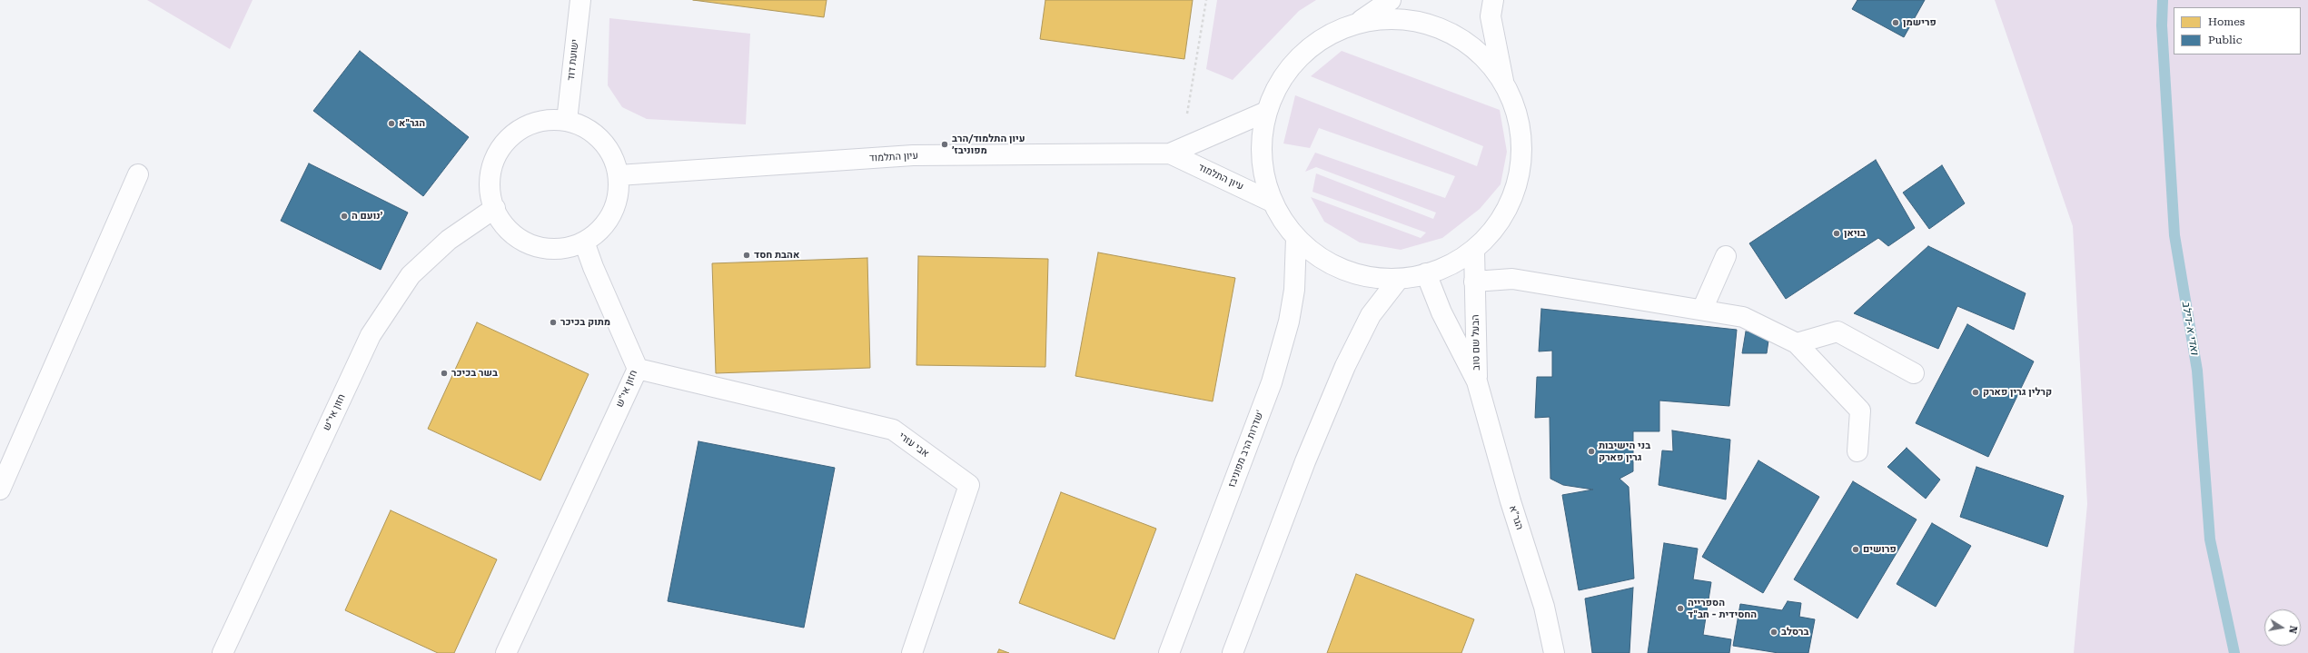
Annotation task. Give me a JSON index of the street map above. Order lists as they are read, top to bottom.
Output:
{
  "streets": {
    "street": [
      "ישועת דוד",
      "עיון התלמוד",
      "הבעל שם טוב",
      "חזון אי\"ש",
      "אבי עזרי",
      "שדרות הרב מפוניבז'",
      "הגר\"א"
    ]
  },
  "crossings": [
    ["ישועת דוד", "עיון התלמוד"],
    ["ישועת דוד", "חזון אי\"ש"],
    ["עיון התלמוד", "חזון אי\"ש"],
    ["הבעל שם טוב", "הגר\"א"],
    ["חזון אי\"ש", "אבי עזרי"]
  ],
  "water": ["ואדי א-דילב"],
  "places": [
    "פרישמן",
    "הגר\"א",
    "עיון התלמוד/הרב מפוניבז׳",
    "נועם ה’",
    "בויאן",
    "אהבת חסד",
    "מתוק בכיכר",
    "בשר בכיכר",
    "קרלין גרין פארק",
    "בני הישיבות גרין פארק",
    "פרושים",
    "הספרייה החסידית - חב\"ד",
    "ברסלב"
  ],
  "legend": ["Homes", "Public"],
  "north": "right"
}
